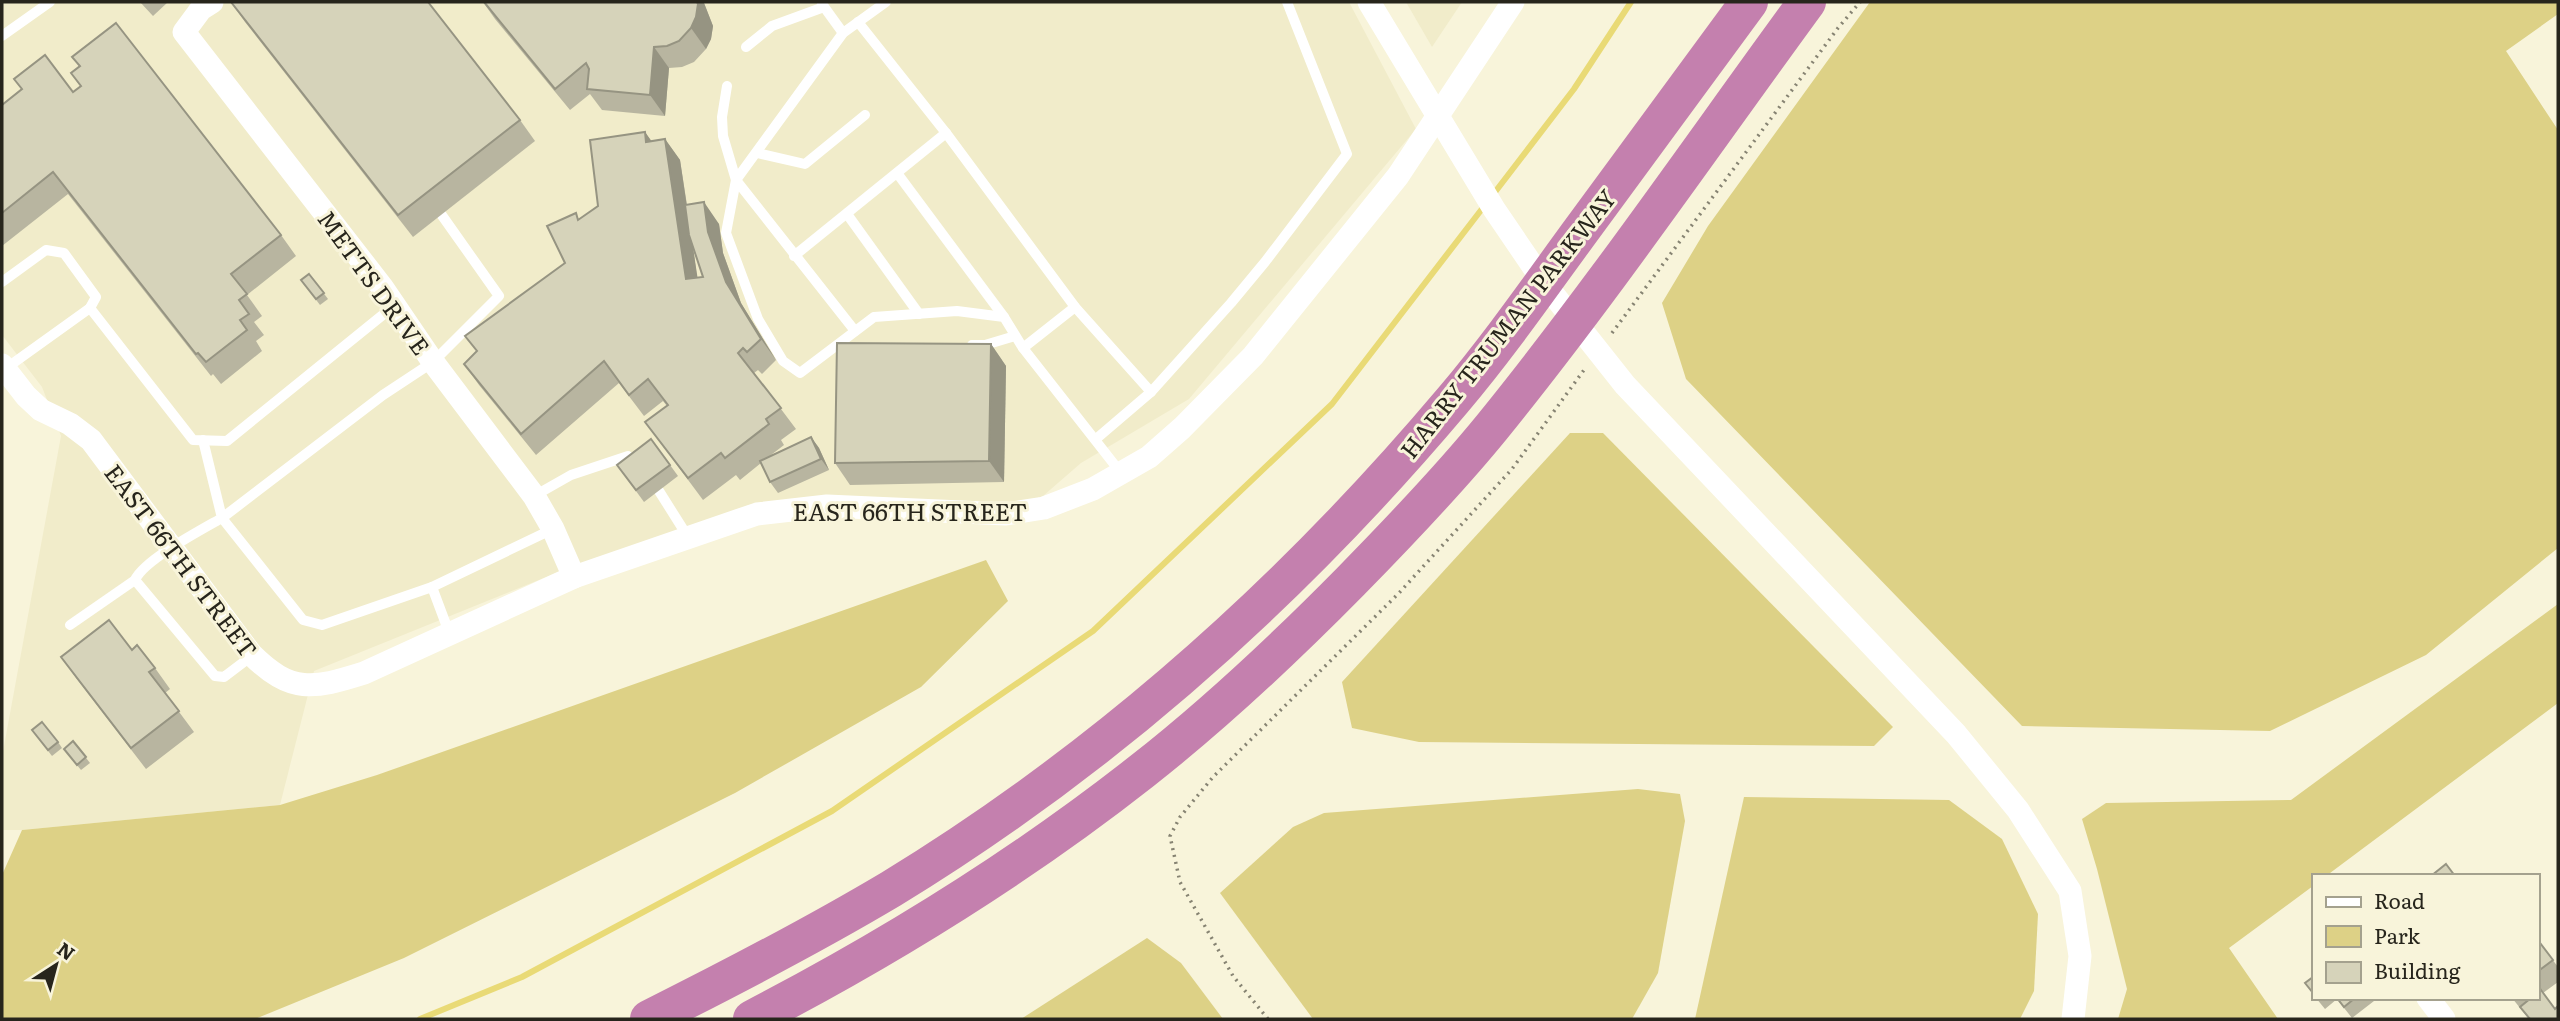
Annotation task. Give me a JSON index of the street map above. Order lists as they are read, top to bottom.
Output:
{
  "streets": {
    "highway": ["HARRY TRUMAN PARKWAY"],
    "street": ["METTS DRIVE", "EAST 66TH STREET"]
  },
  "crossings": [
    ["METTS DRIVE", "EAST 66TH STREET"]
  ],
  "legend": ["Road", "Park", "Building"],
  "north": "top right"
}
